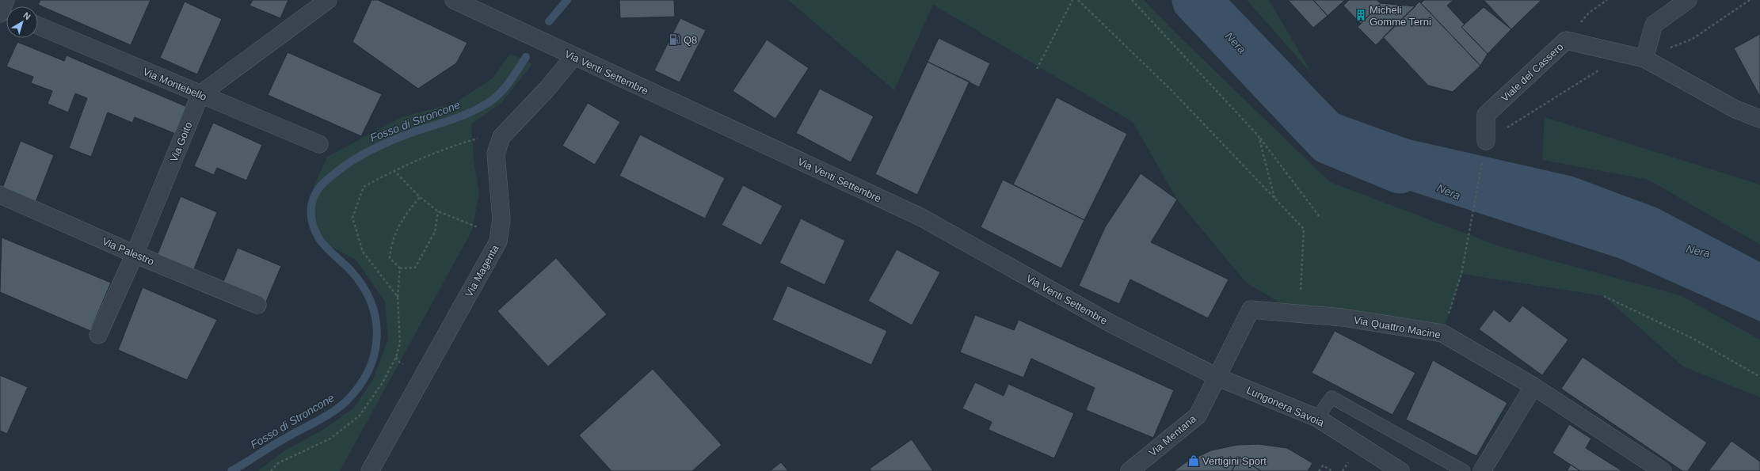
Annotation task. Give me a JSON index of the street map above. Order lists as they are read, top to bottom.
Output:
{
  "streets": {
    "street": [
      "Via Venti Settembre",
      "Viale del Cassero",
      "Via Montebello",
      "Via Goito",
      "Via Palestro",
      "Via Magenta",
      "Via Quattro Macine",
      "Lungonera Savoia",
      "Via Mentana"
    ]
  },
  "crossings": [
    ["Via Venti Settembre", "Via Magenta"],
    ["Via Venti Settembre", "Lungonera Savoia"],
    ["Via Venti Settembre", "Via Mentana"],
    ["Via Montebello", "Via Goito"],
    ["Via Goito", "Via Palestro"],
    ["Via Quattro Macine", "Via Mentana"],
    ["Lungonera Savoia", "Via Mentana"]
  ],
  "water": ["Nera", "Fosso di Stroncone"],
  "places": {
    "building": ["Micheli Gomme Terni"],
    "fuel station": ["Q8"],
    "shop": ["Vertigini Sport"]
  },
  "north": "top right"
}
